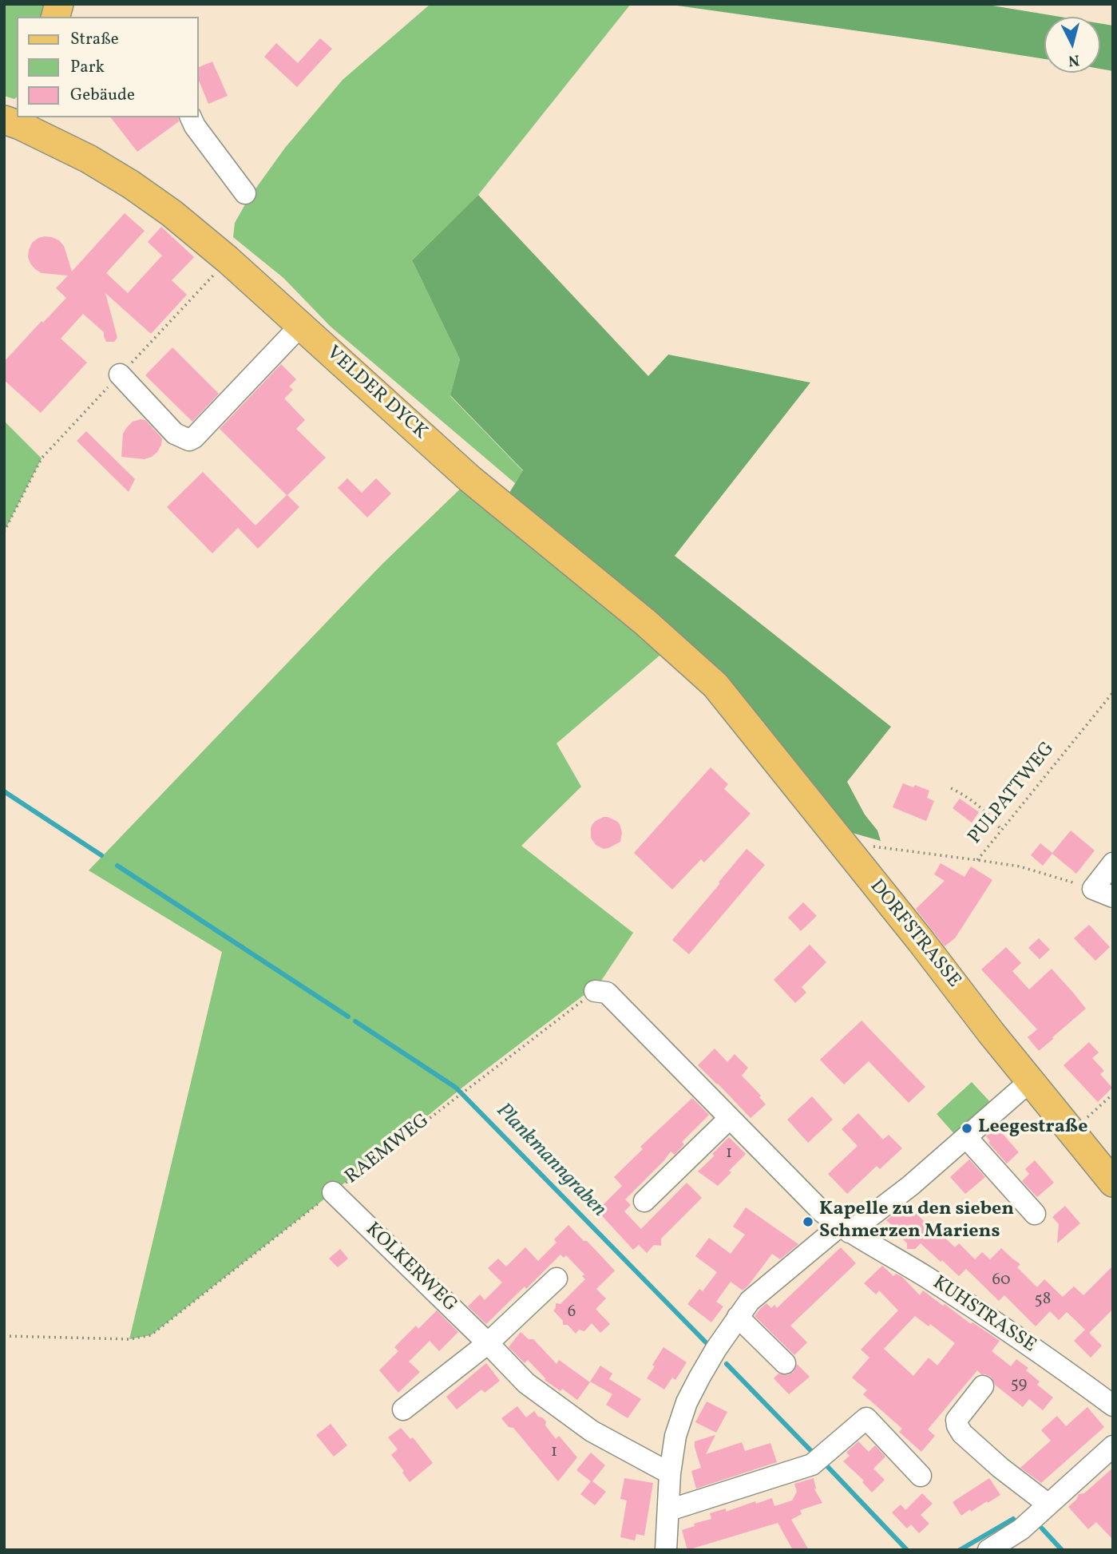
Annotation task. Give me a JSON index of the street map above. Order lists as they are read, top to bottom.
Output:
{
  "streets": {
    "main road": ["VELDER DYCK", "DORFSTRASSE"],
    "street": ["KOLKERWEG", "KUHSTRASSE"],
    "path": ["PULPATTWEG", "RAEMWEG"]
  },
  "crossings": [
    ["VELDER DYCK", "DORFSTRASSE"],
    ["PULPATTWEG", "DORFSTRASSE"],
    ["RAEMWEG", "KOLKERWEG"]
  ],
  "water": ["Plankmanngraben"],
  "places": ["Leegestraße", "Kapelle zu den sieben Schmerzen Mariens"],
  "house_numbers": [
    "1",
    "60",
    "58",
    "6",
    "59",
    "1"
  ],
  "legend": ["Straße", "Park", "Gebäude"],
  "north": "bottom"
}
